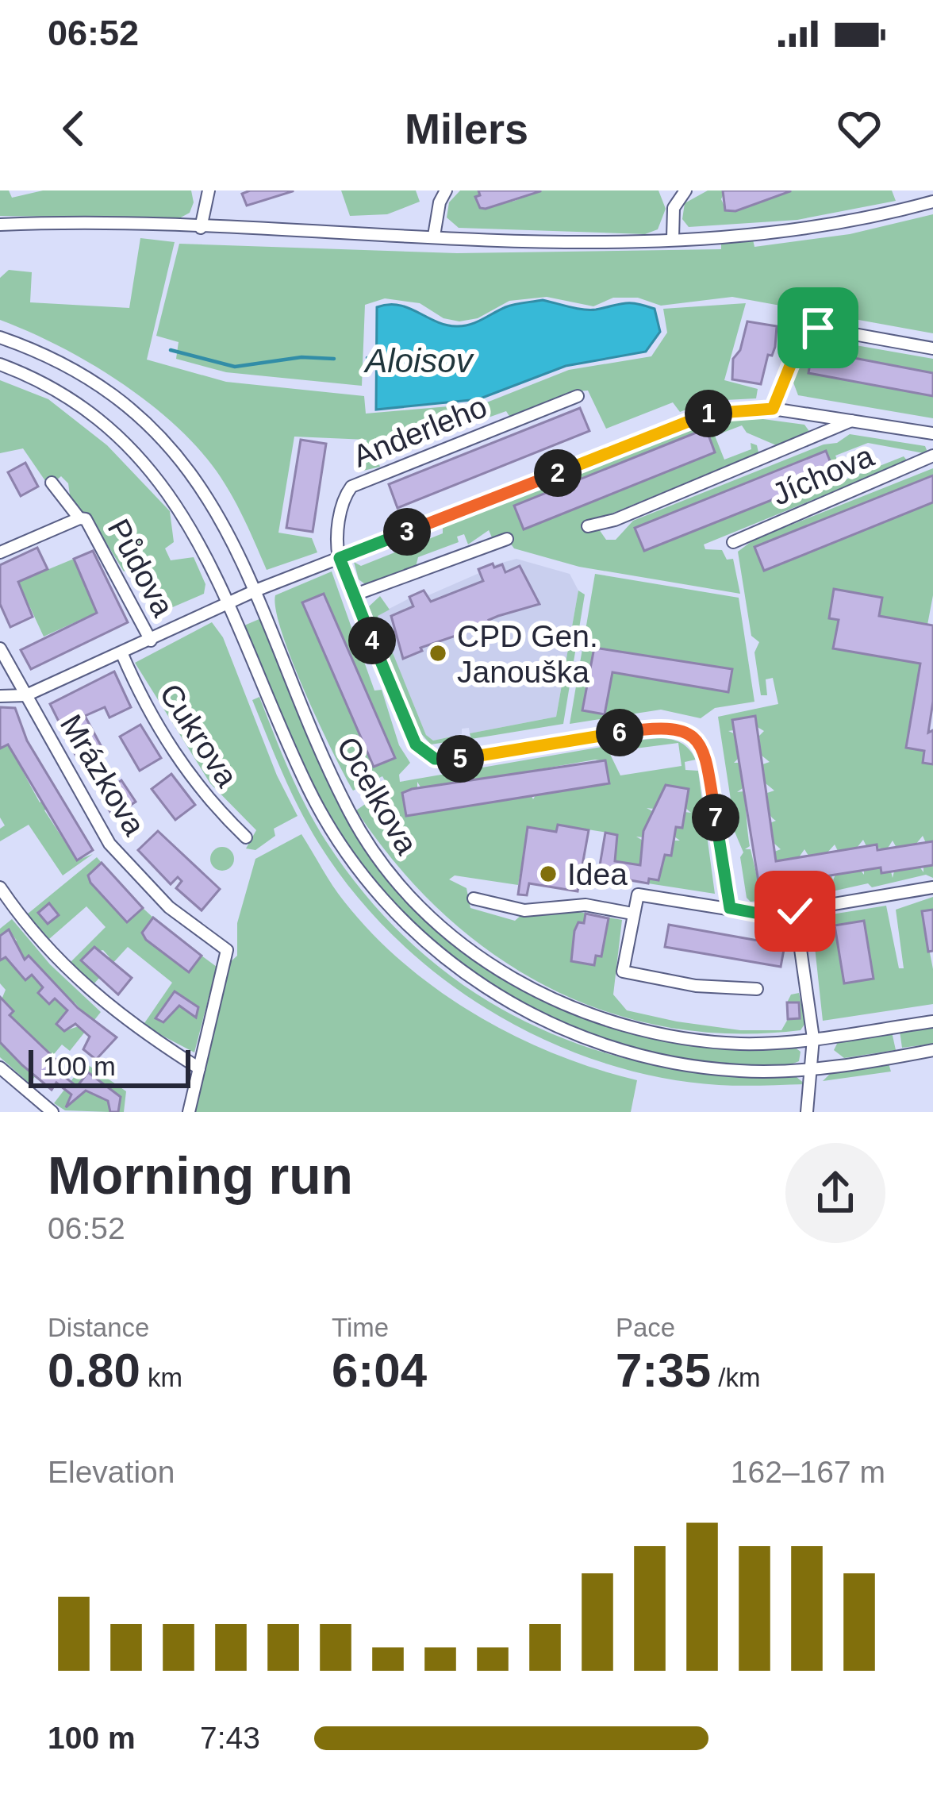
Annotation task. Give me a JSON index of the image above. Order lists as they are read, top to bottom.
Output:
{
  "streets": {
    "street": [
      "Anderleho",
      "Jíchova",
      "Půdova",
      "Cukrova",
      "Mrázkova",
      "Ocelkova"
    ]
  },
  "water": ["Aloisov"],
  "places": ["CPD Gen. Janouška", "Idea"],
  "scale_bar": "100 m",
  "page": {
    "status": "06:52",
    "header": "Milers",
    "pins": [
      "1",
      "2",
      "3",
      "4",
      "6",
      "5",
      "7"
    ],
    "scale": "100 m",
    "heading": ["Morning run", "06:52"],
    "stats": [
      ["Distance", "0.80 km"],
      ["Time", "6:04"],
      ["Pace", "7:35 /km"]
    ],
    "chart": ["Elevation", "162–167 m"],
    "list": [
      {
        "name": "100 m",
        "note": "7:43"
      }
    ]
  }
}
